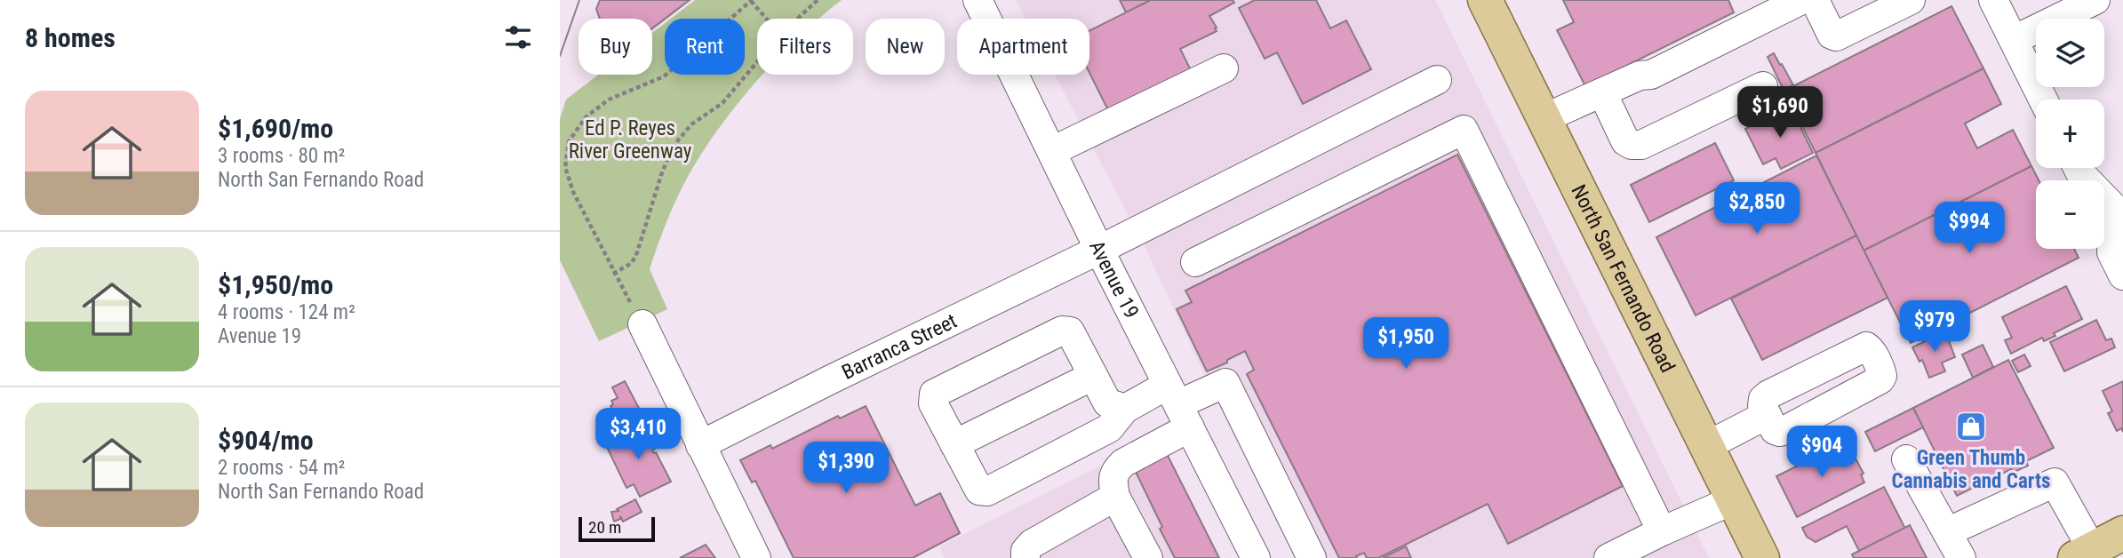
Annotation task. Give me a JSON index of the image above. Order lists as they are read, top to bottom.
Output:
{
  "streets": {
    "main road": ["North San Fernando Road"],
    "street": ["Avenue 19", "Barranca Street"]
  },
  "crossings": [
    ["Avenue 19", "Barranca Street"]
  ],
  "parks": ["Ed P. Reyes River Greenway"],
  "places": {
    "shop": ["Green Thumb Cannabis and Carts"]
  },
  "scale_bar": "20 m",
  "page": {
    "heading": "8 homes",
    "map_buttons": ["+", "−"],
    "chip": [
      "Buy",
      "Rent",
      "Filters",
      "New",
      "Apartment"
    ],
    "list": [
      {
        "name": "$1,690/mo",
        "note": "3 rooms · 80 m² · North San Fernando Road"
      },
      {
        "name": "$1,950/mo",
        "note": "4 rooms · 124 m² · Avenue 19"
      },
      {
        "name": "$904/mo",
        "note": "2 rooms · 54 m² · North San Fernando Road"
      }
    ],
    "price": [
      "$1,690",
      "$2,850",
      "$994",
      "$979",
      "$1,950",
      "$3,410",
      "$904",
      "$1,390"
    ],
    "scale": "20 m"
  }
}
